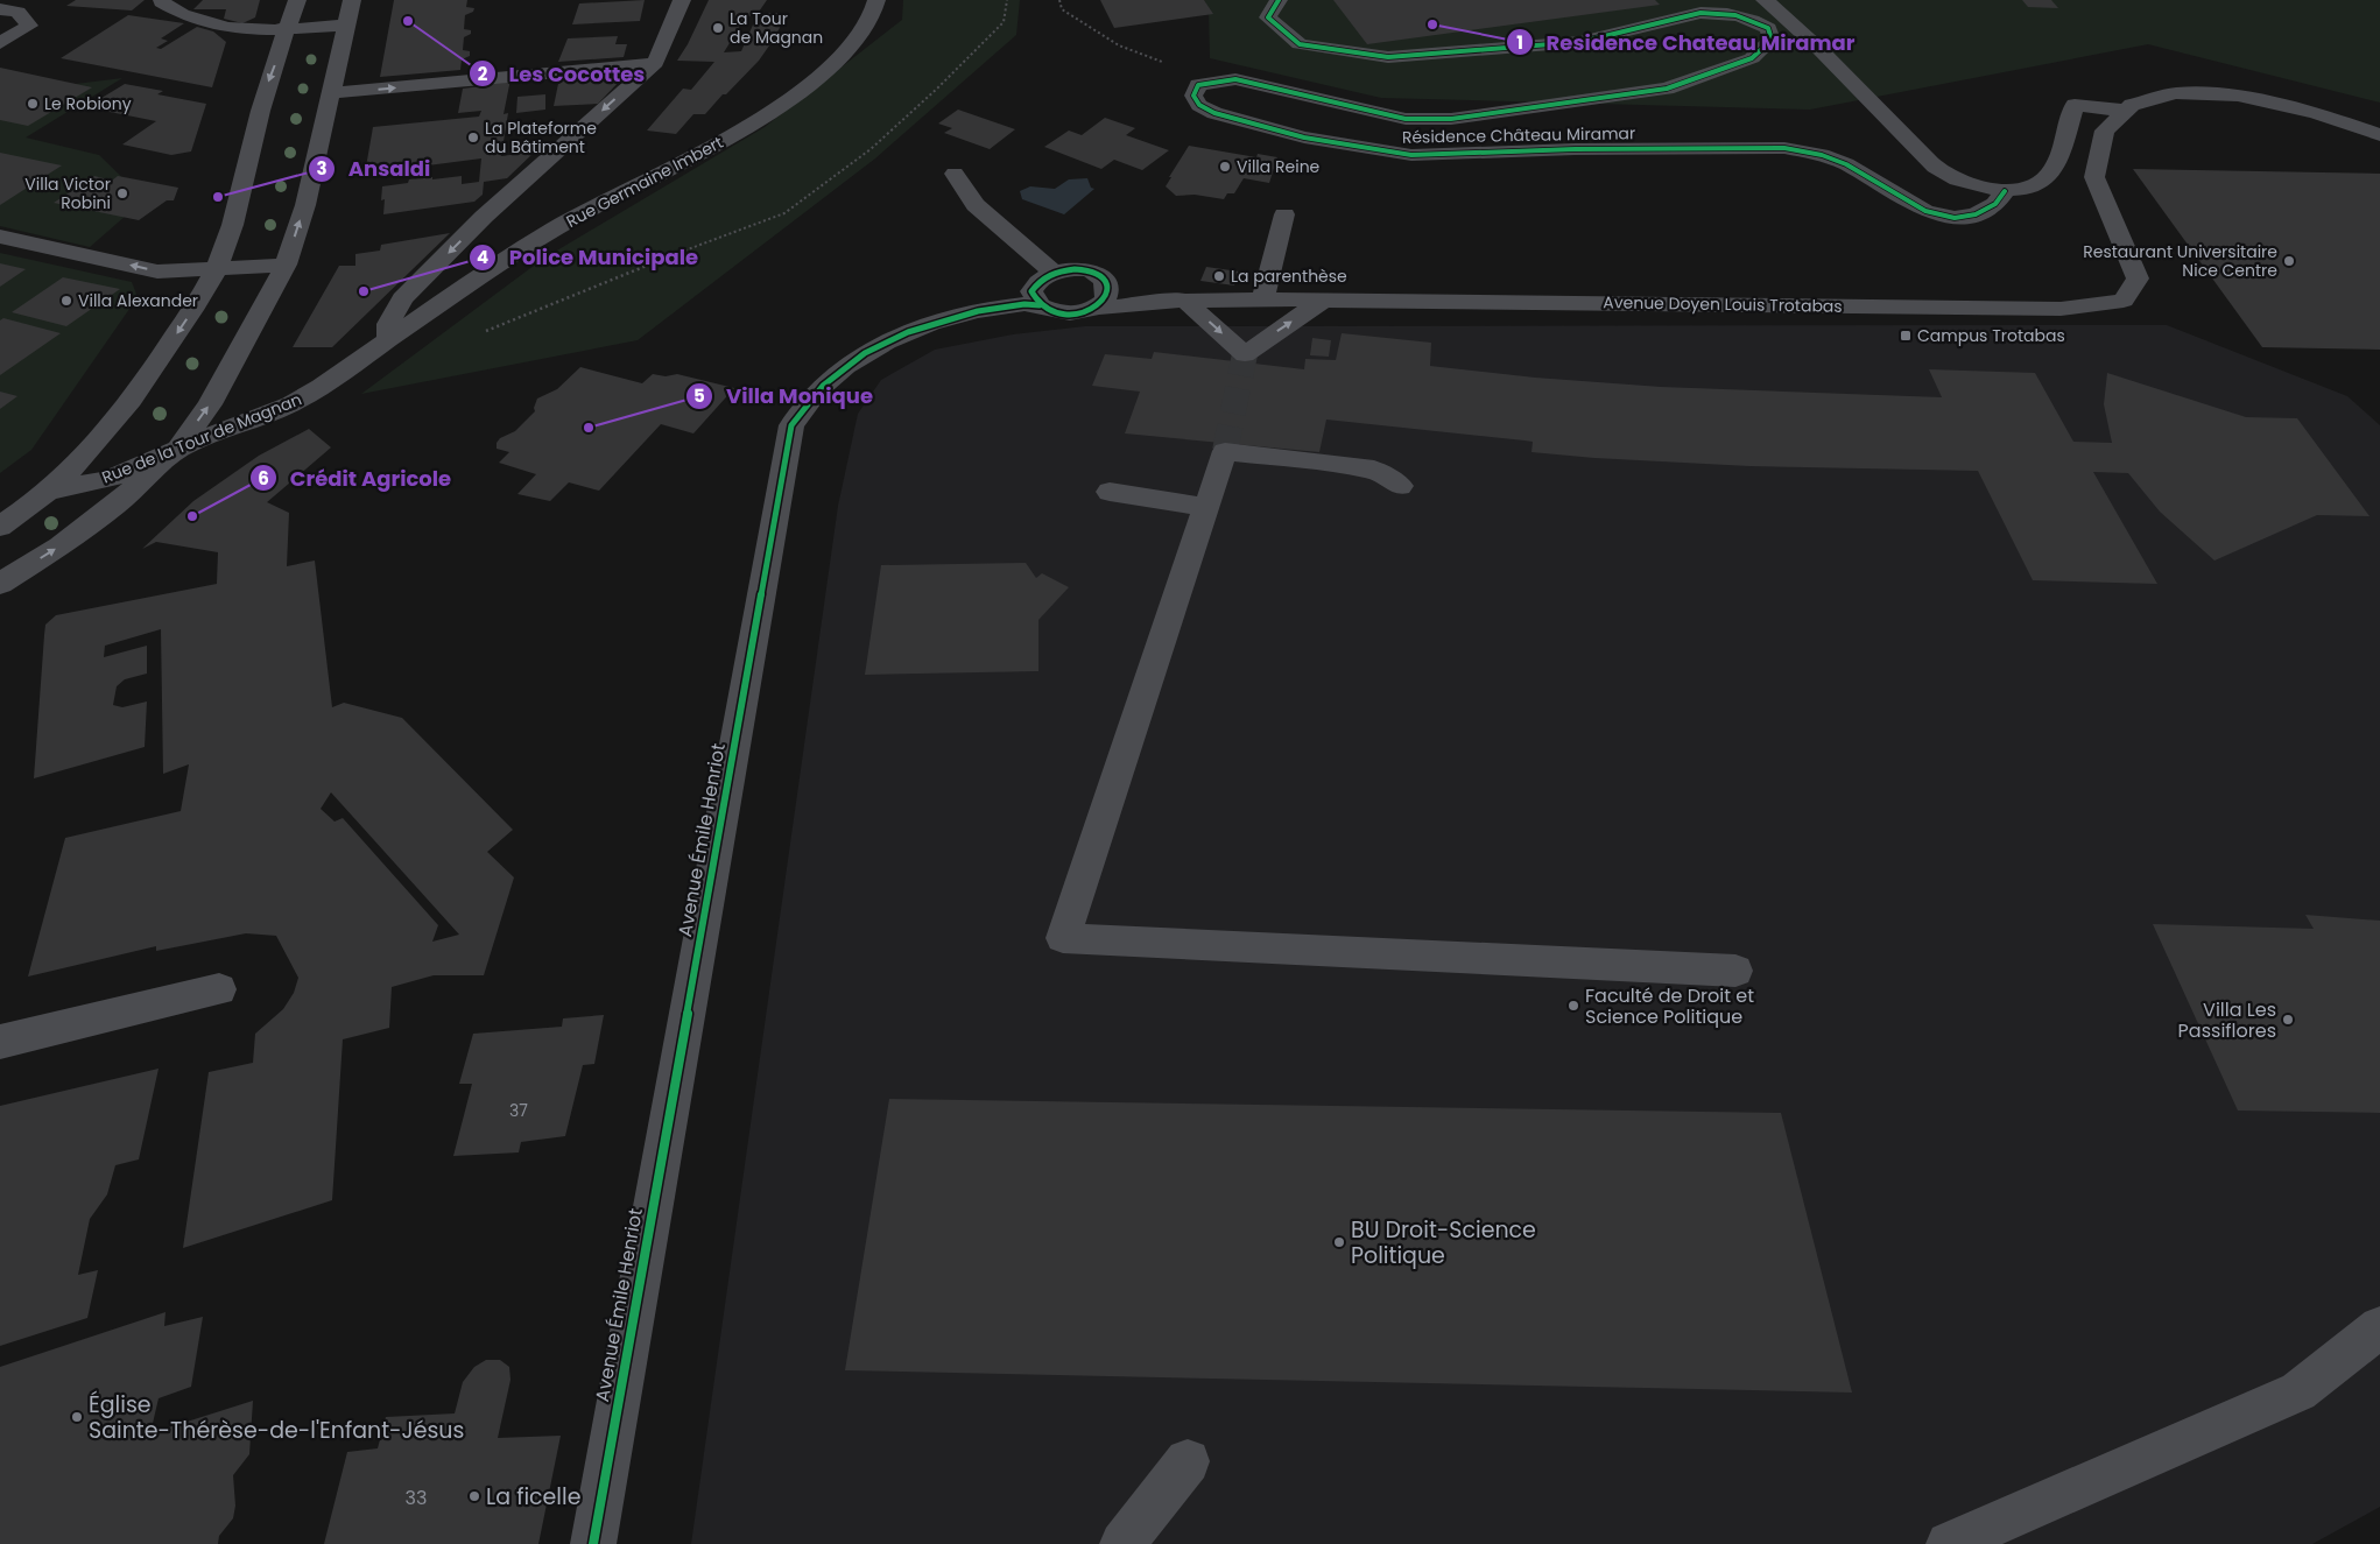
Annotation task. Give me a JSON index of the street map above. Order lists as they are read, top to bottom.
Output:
{
  "streets": {
    "street": [
      "Résidence Château Miramar",
      "Rue Germaine Imbert",
      "Avenue Doyen Louis Trotabas",
      "Rue de la Tour de Magnan",
      "Avenue Émile Henriot"
    ]
  },
  "crossings": [
    ["Rue Germaine Imbert", "Rue de la Tour de Magnan"],
    ["Avenue Doyen Louis Trotabas", "Avenue Émile Henriot"]
  ],
  "places": {
    "other": [
      "Les Cocottes",
      "Residence Chateau Miramar",
      "La Tour de Magnan",
      "Le Robiony",
      "La Plateforme du Bâtiment",
      "Villa Reine",
      "Villa Victor Robini",
      "Ansaldi",
      "Restaurant Universitaire Nice Centre",
      "La parenthèse",
      "Police Municipale",
      "Villa Alexander",
      "Villa Monique",
      "Crédit Agricole",
      "Faculté de Droit et Science Politique",
      "Villa Les Passiflores",
      "BU Droit-Science Politique",
      "Église Sainte-Thérèse-de-l'Enfant-Jésus",
      "La ficelle"
    ],
    "transit": ["Campus Trotabas"]
  },
  "house_numbers": ["37", "33"]
}
